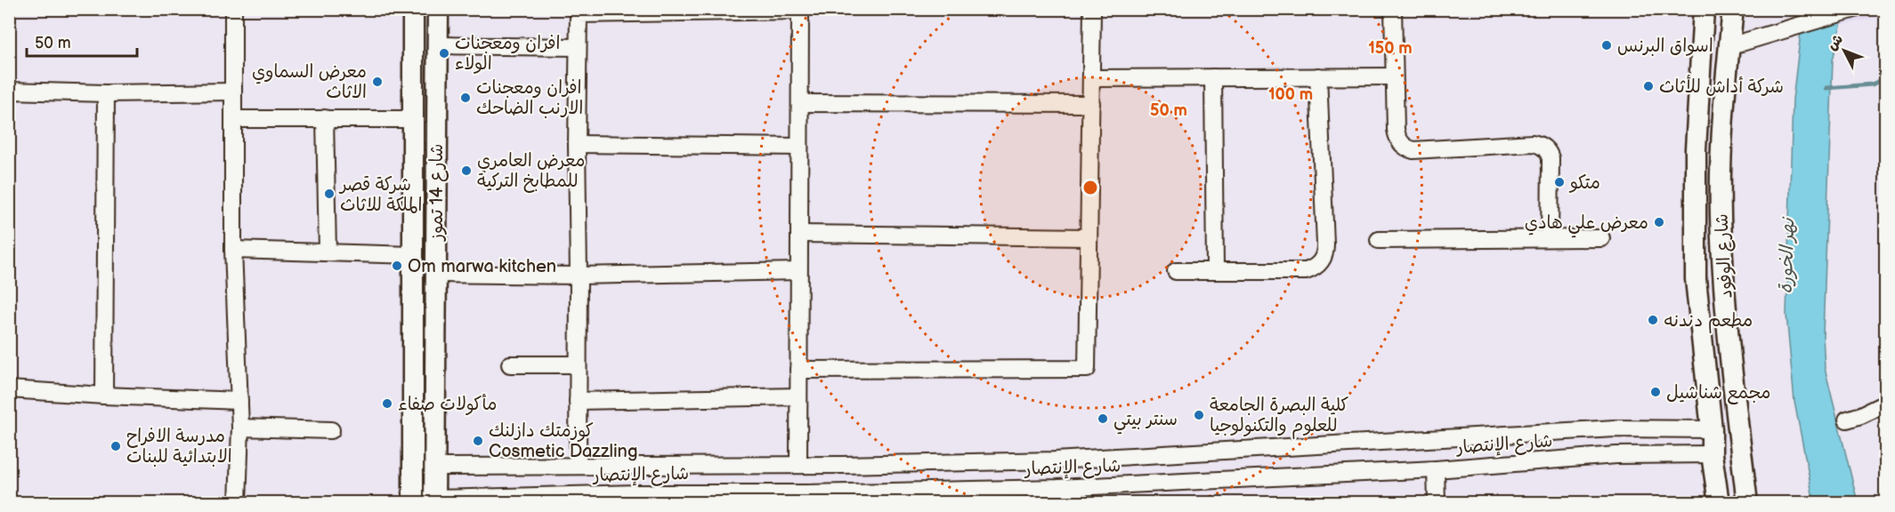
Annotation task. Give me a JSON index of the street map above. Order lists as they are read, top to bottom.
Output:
{
  "streets": {
    "main road": ["شارع 14 تموز", "شارع الوفود"],
    "street": ["شارع الإنتصار"]
  },
  "crossings": [
    ["شارع 14 تموز", "شارع الإنتصار"],
    ["شارع الوفود", "شارع الإنتصار"]
  ],
  "water": ["نهر الخورة"],
  "places": [
    "اسواق البرنس",
    "افران ومعجنات الولاء",
    "معرض السماوي الاثاث",
    "شركة أداش للأثاث",
    "افران ومعجنات الارنب الضاحك",
    "معرض العامري للمطابخ التركية",
    "متكو",
    "شركة قصر الملكة للاثاث",
    "معرض علي هادي",
    "Om marwa kitchen",
    "مطعم دندنه",
    "مجمع شناشيل",
    "مأكولات صفاء",
    "كلية البصرة الجامعة للعلوم والتكنولوجيا",
    "سنتر بيتي",
    "كوزمتك دازلنك Cosmetic Dazzling",
    "مدرسة اﻻفراح اﻻبتدائية للبنات"
  ],
  "scale_bar": "50 m",
  "north": "top left",
  "rings": ["150 m", "100 m", "50 m"]
}
